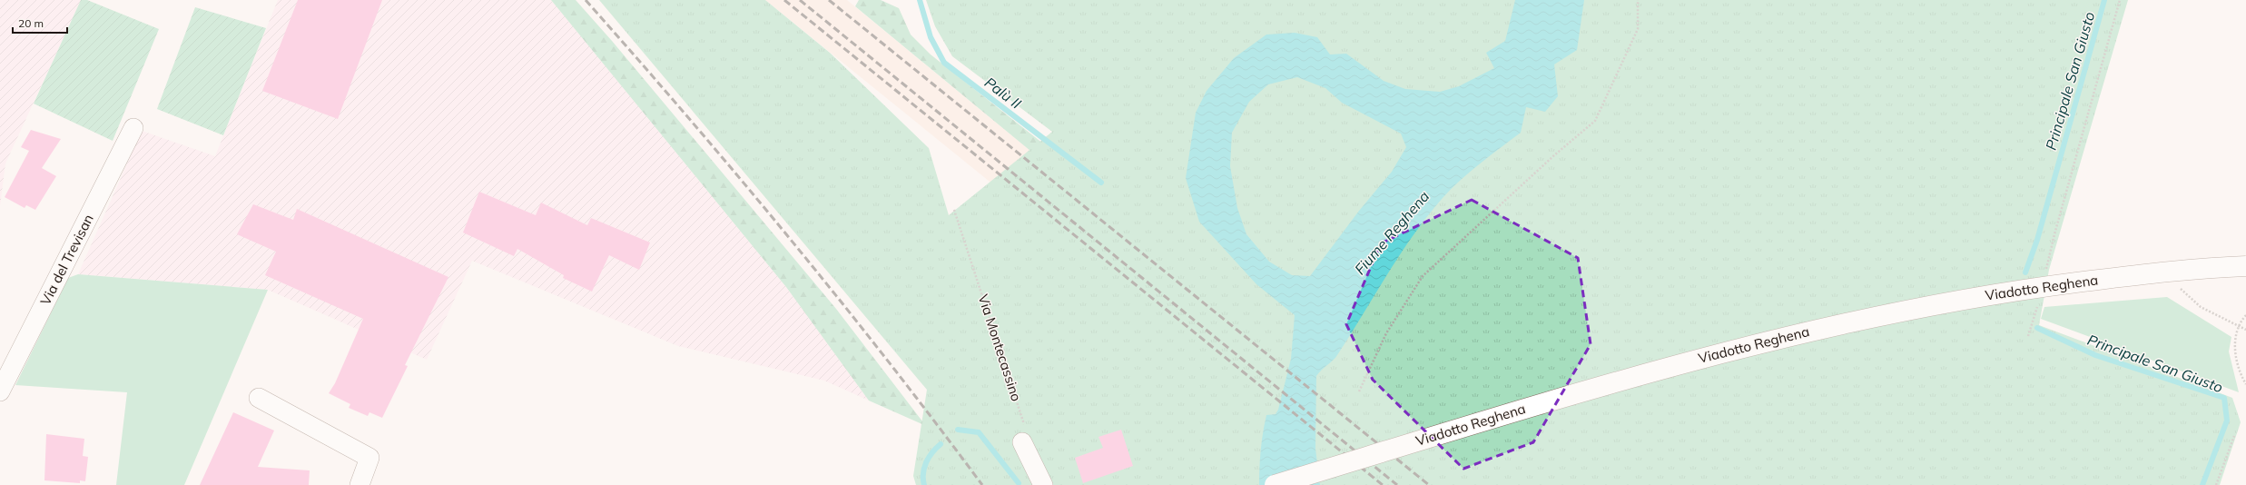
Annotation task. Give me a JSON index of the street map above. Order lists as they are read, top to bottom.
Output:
{
  "streets": {
    "highway": ["Viadotto Reghena"],
    "street": ["Via del Trevisan"],
    "path": ["Via Montecassino"]
  },
  "water": ["Principale San Giusto", "Palù II", "Fiume Reghena"],
  "scale_bar": "20 m"
}
